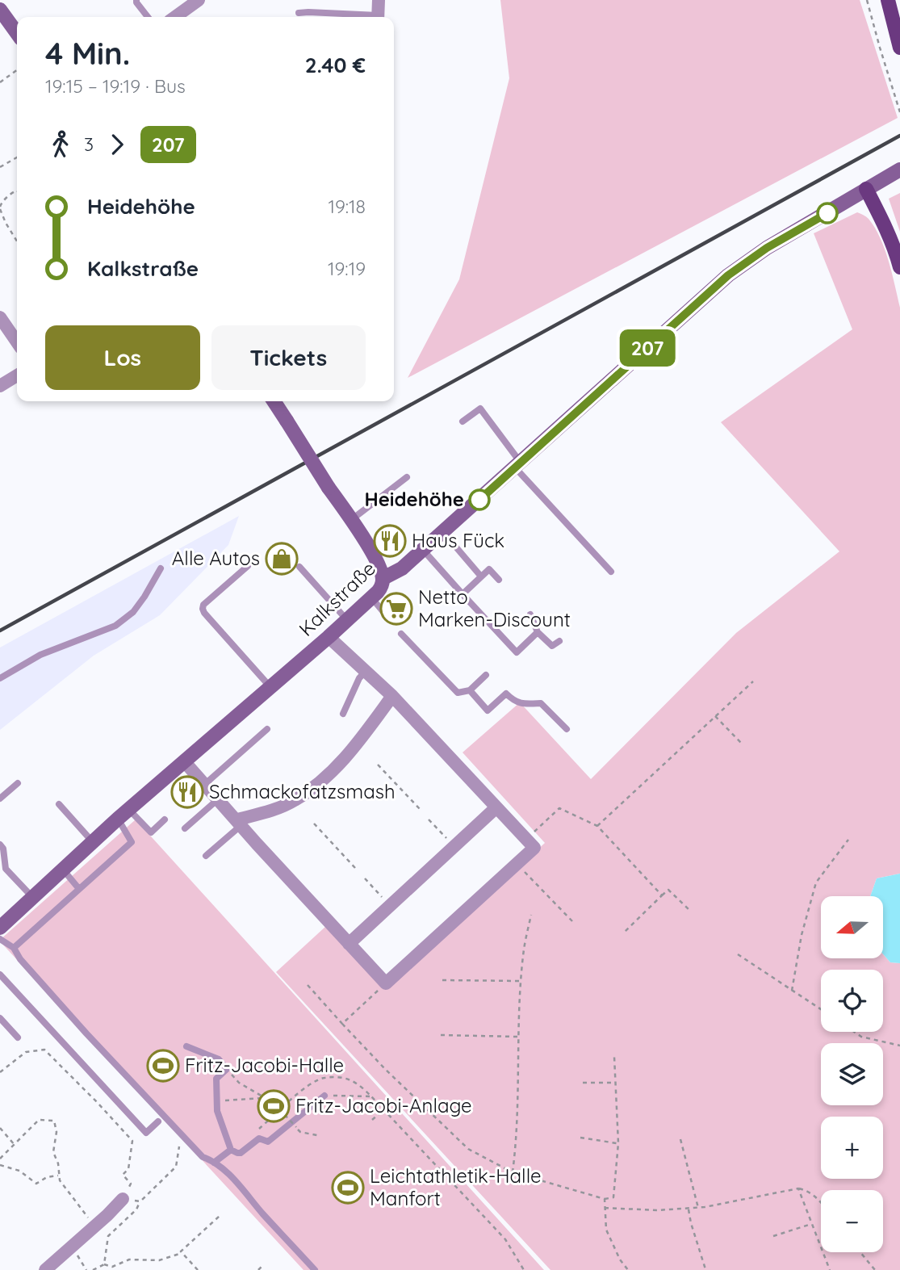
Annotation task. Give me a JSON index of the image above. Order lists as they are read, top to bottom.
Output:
{
  "streets": {
    "street": ["Kalkstraße"]
  },
  "places": {
    "other": ["Heidehöhe"],
    "restaurant": ["Haus Fück", "Schmackofatzsmash"],
    "shop": ["Alle Autos"],
    "supermarket": ["Netto Marken-Discount"],
    "sports": ["Fritz-Jacobi-Halle", "Fritz-Jacobi-Anlage", "Leichtathletik-Halle Manfort"]
  },
  "lines": ["bus line 207"],
  "north": "left",
  "page": {
    "on_map": "207",
    "heading": ["4 Min.", "19:15 – 19:19 · Bus", "2.40 €"],
    "legs": ["3", "207"],
    "list": [
      {
        "name": "Heidehöhe",
        "value": "19:18"
      },
      {
        "name": "Kalkstraße",
        "value": "19:19"
      }
    ],
    "buttons": ["Los", "Tickets"],
    "map_buttons": ["+", "−"]
  }
}
